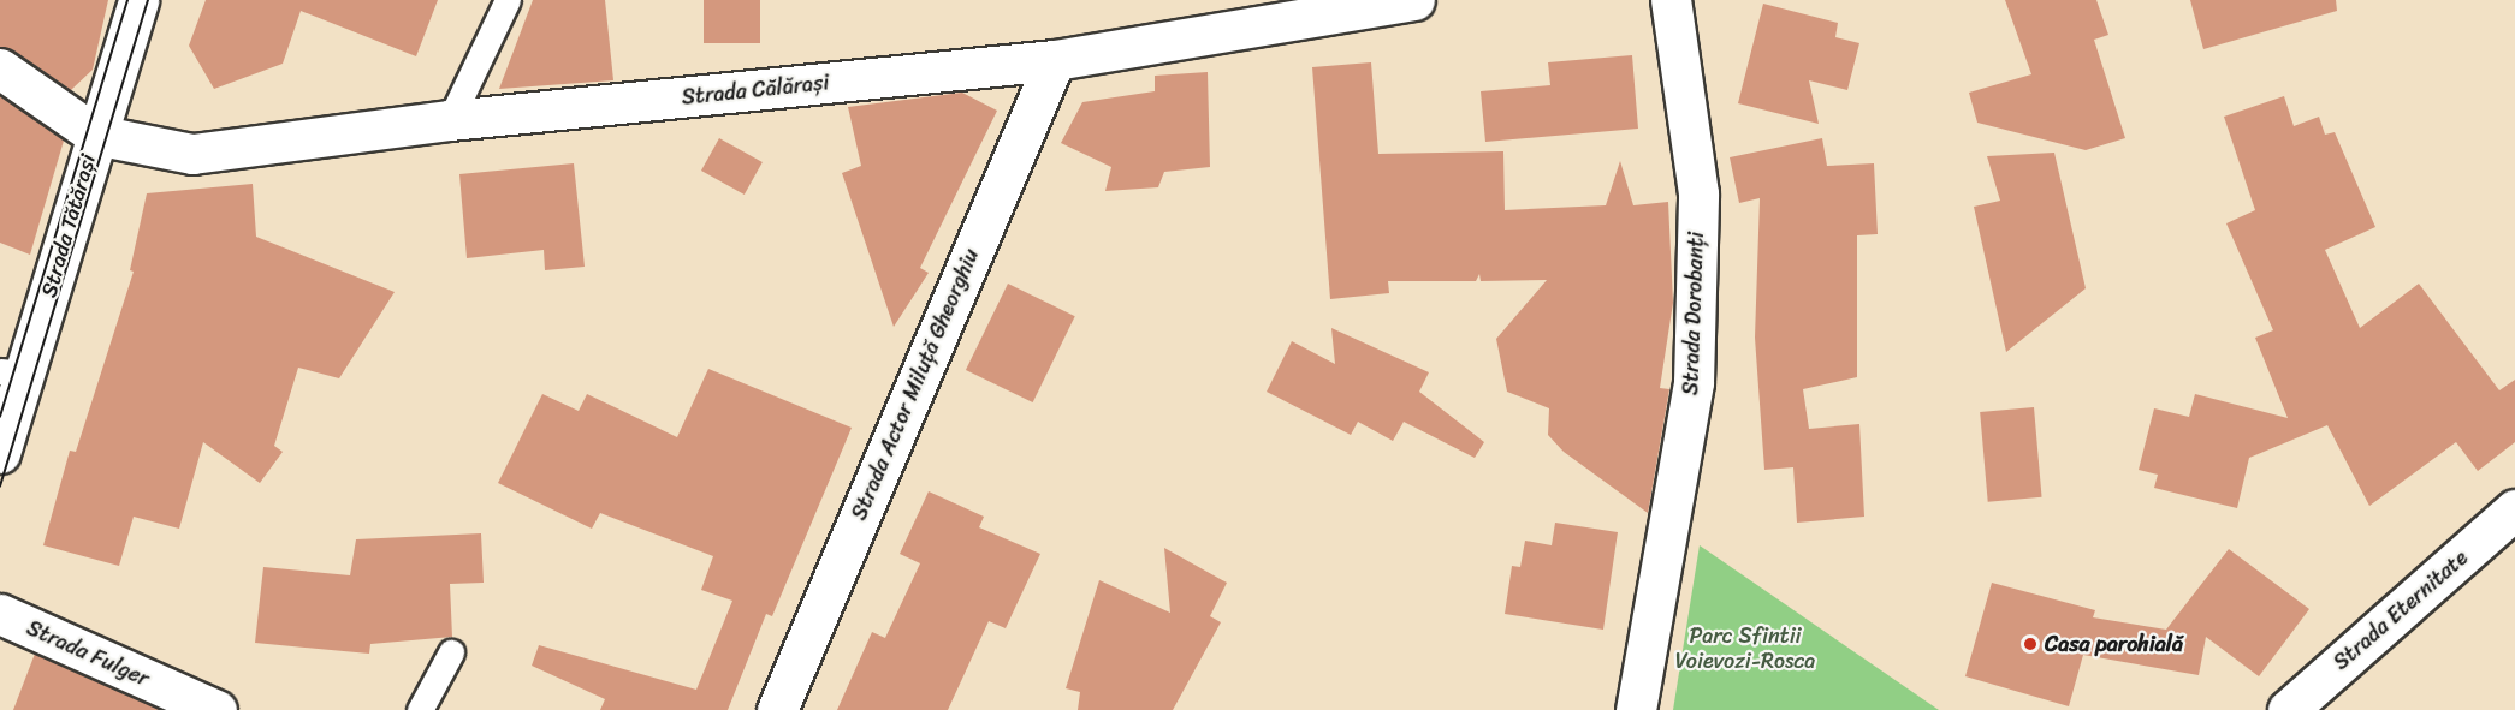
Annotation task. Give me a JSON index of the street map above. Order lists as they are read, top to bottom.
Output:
{
  "streets": {
    "street": [
      "Strada Călărași",
      "Strada Tătărași",
      "Strada Dorobanți",
      "Strada Actor Miluță Gheorghiu",
      "Strada Eternitate",
      "Strada Fulger"
    ]
  },
  "crossings": [
    ["Strada Călărași", "Strada Tătărași"],
    ["Strada Călărași", "Strada Actor Miluță Gheorghiu"]
  ],
  "parks": ["Parc Sfintii Voievozi-Rosca"],
  "places": ["Casa parohială"]
}
